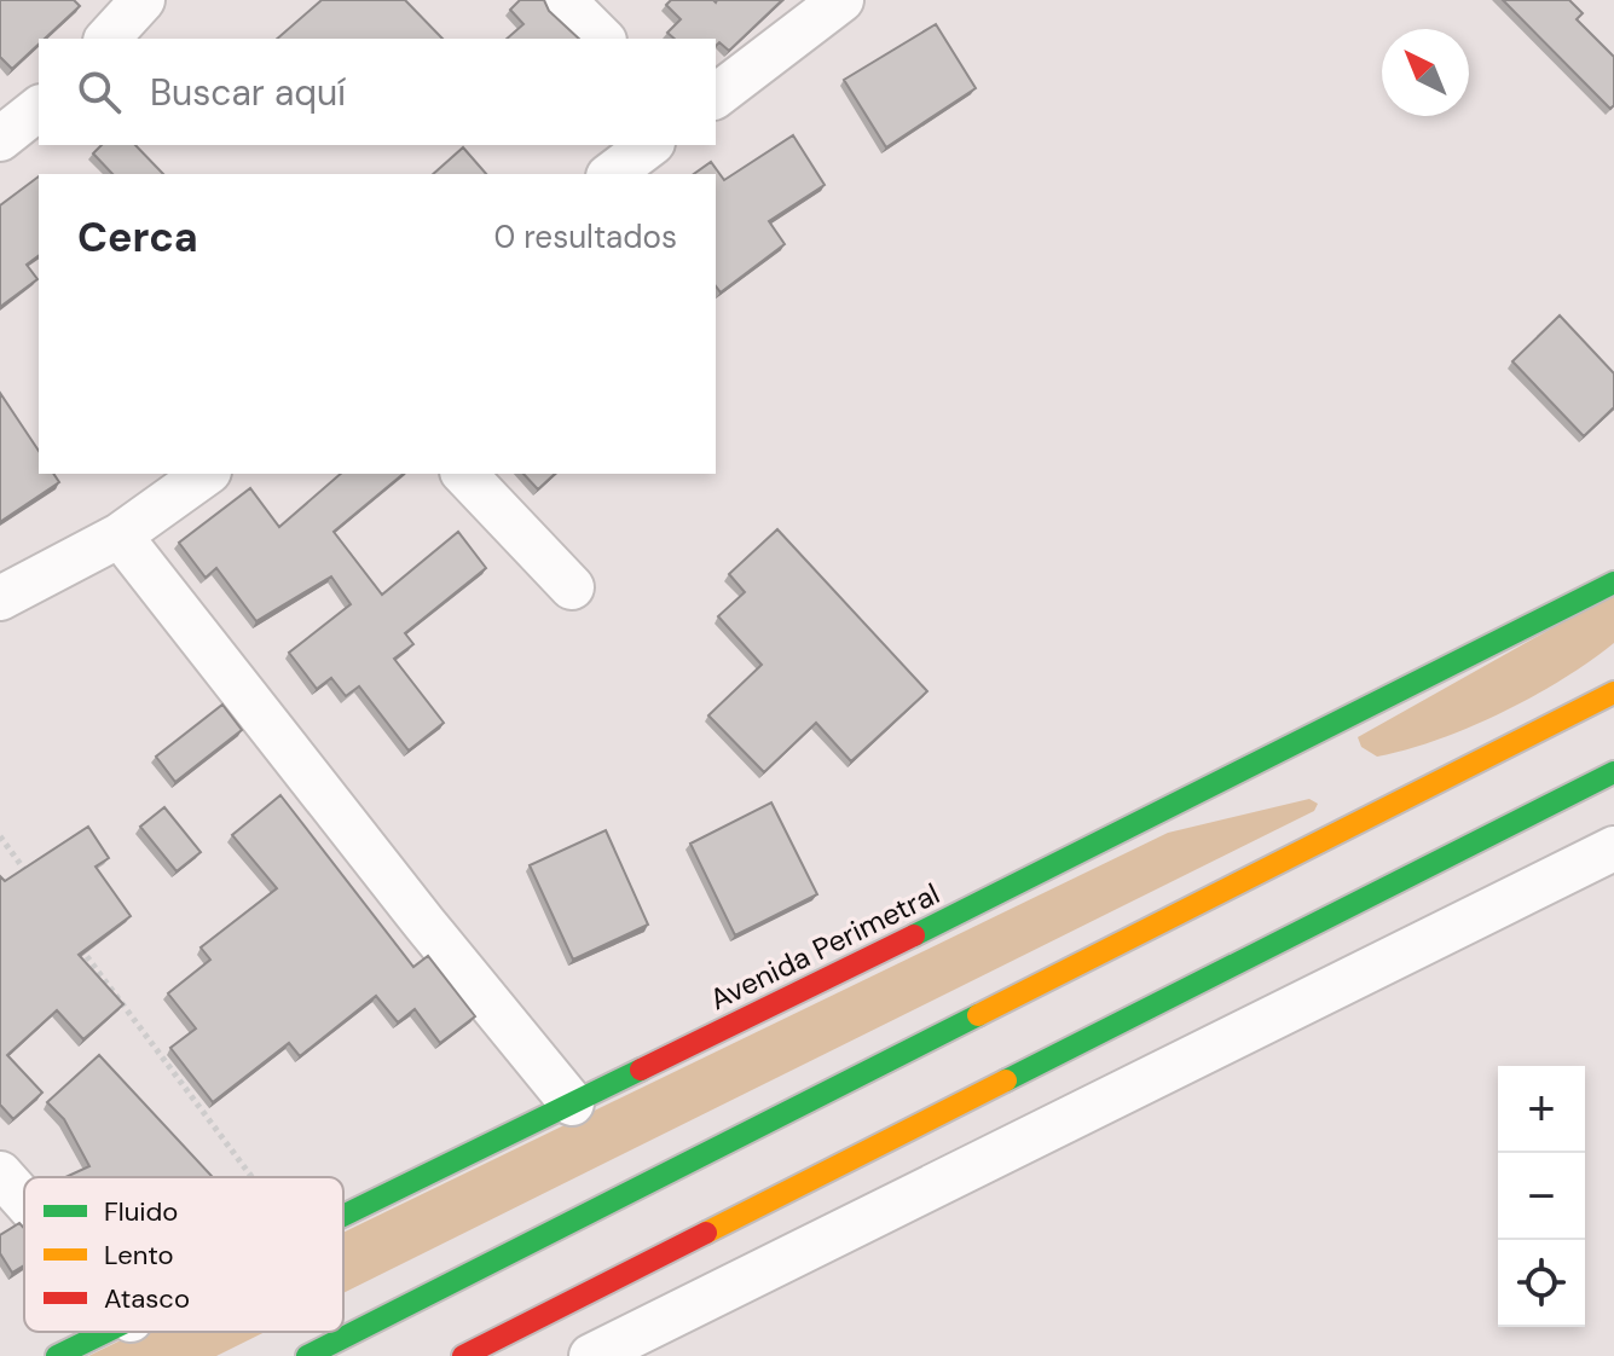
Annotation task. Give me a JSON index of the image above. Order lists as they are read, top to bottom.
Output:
{
  "streets": {
    "main road": ["Avenida Perimetral"]
  },
  "legend": ["Fluido", "Lento", "Atasco"],
  "north": "top left",
  "page": {
    "search": "Buscar aquí",
    "heading": ["Cerca", "0 resultados"],
    "map_buttons": ["+", "−"]
  }
}
